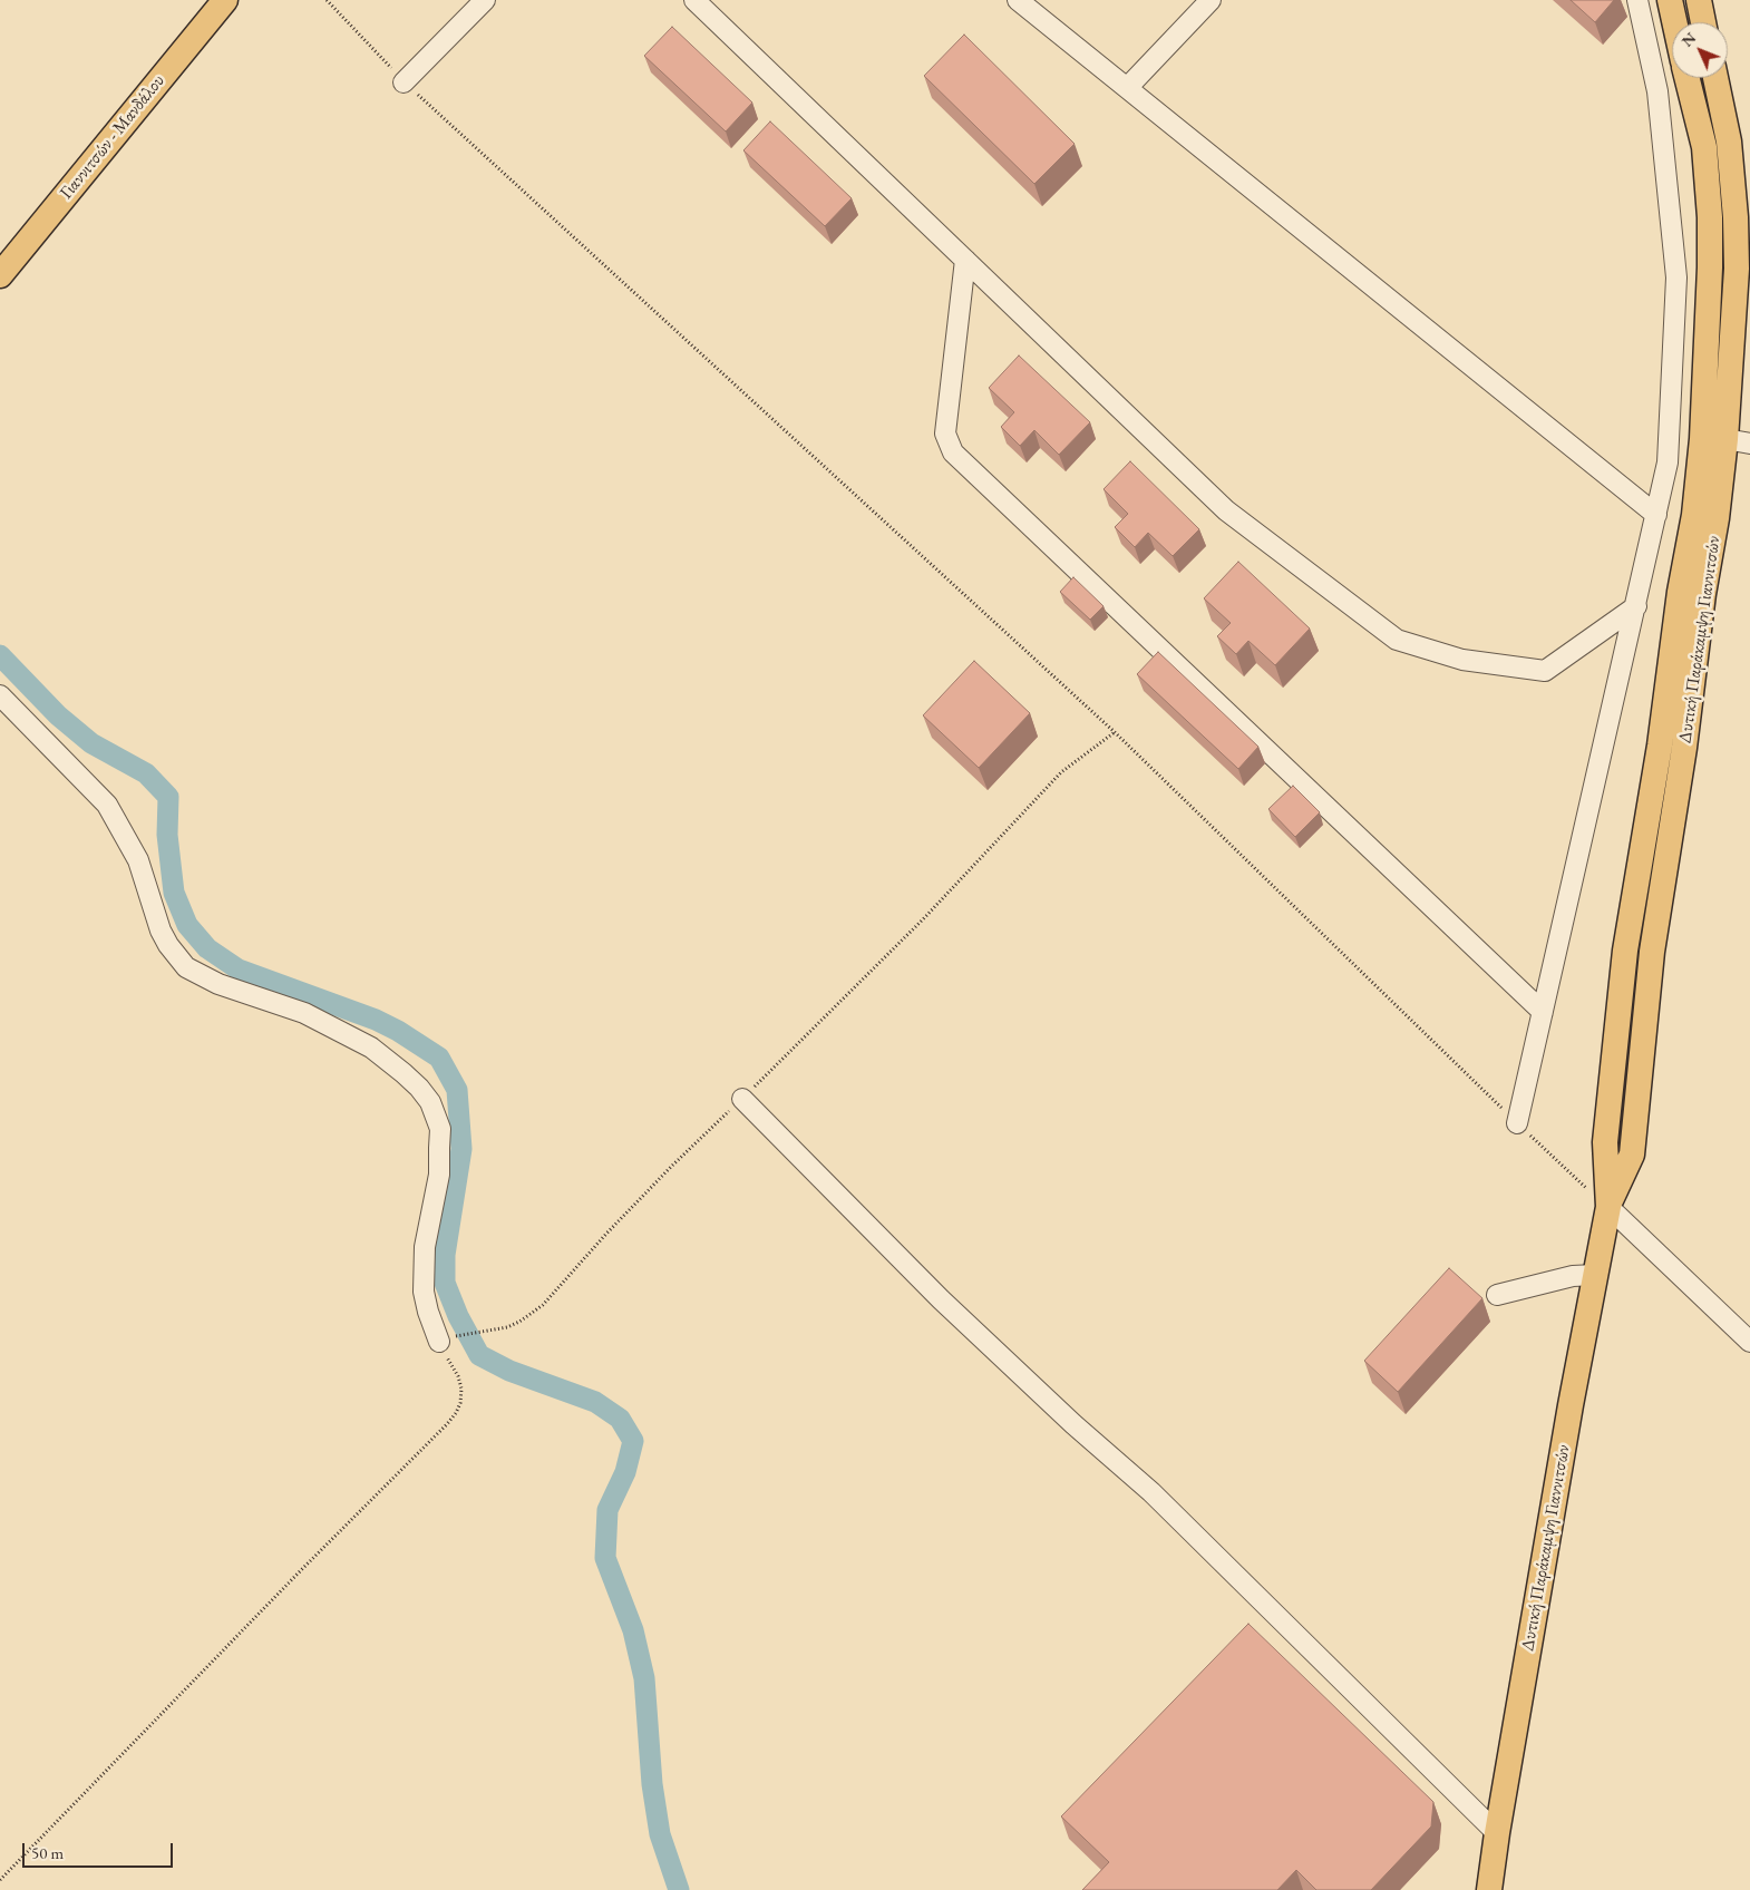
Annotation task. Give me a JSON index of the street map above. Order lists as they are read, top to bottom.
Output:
{
  "streets": {
    "main road": ["Γιαννιτσών - Μανδάλου", "Δυτική Παράκαμψη Γιαννιτσών"]
  },
  "scale_bar": "50 m",
  "north": "top left"
}
